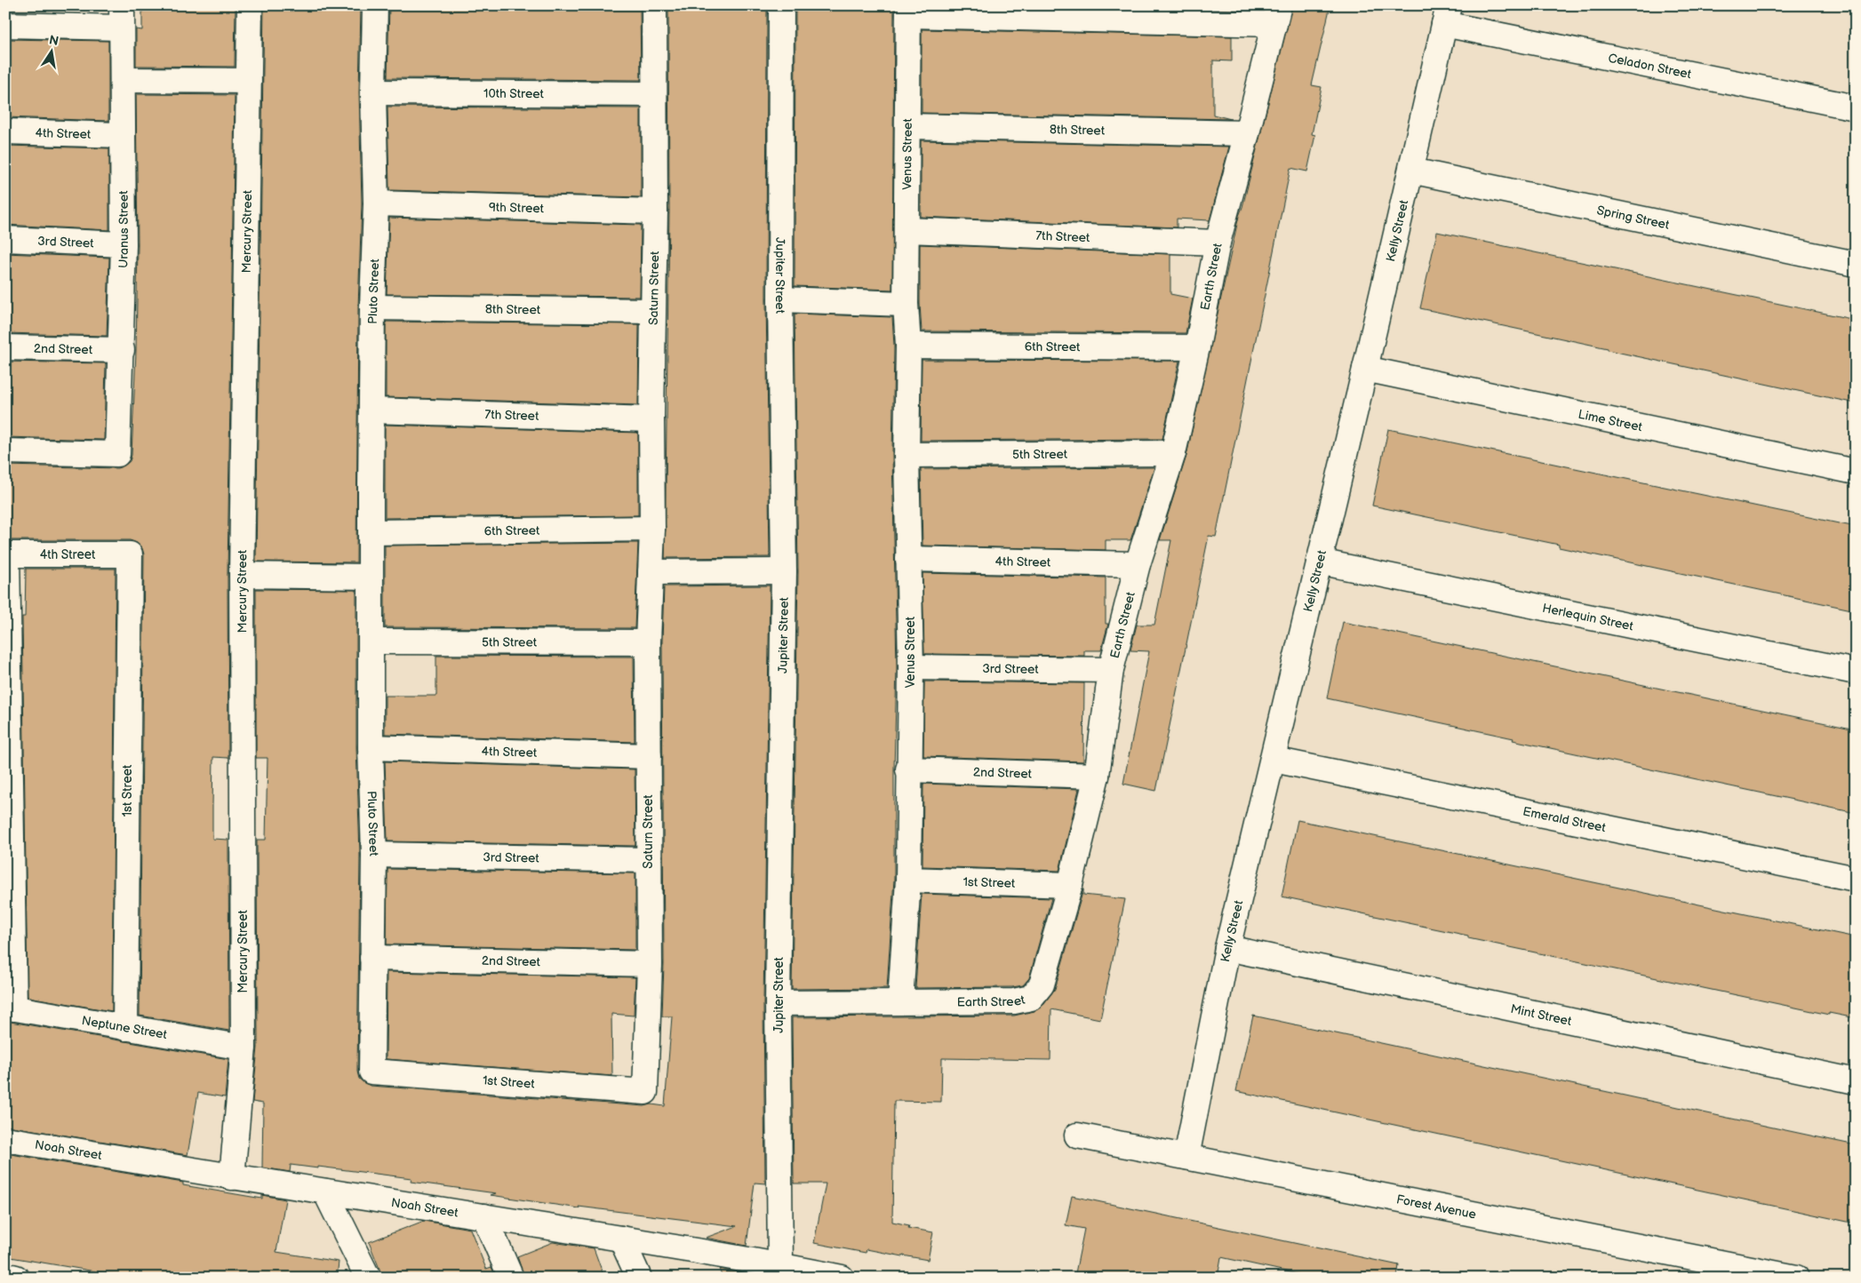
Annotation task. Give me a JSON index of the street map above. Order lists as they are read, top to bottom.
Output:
{
  "streets": {
    "street": [
      "Celadon Street",
      "10th Street",
      "8th Street",
      "4th Street",
      "Venus Street",
      "9th Street",
      "Spring Street",
      "Uranus Street",
      "Kelly Street",
      "Mercury Street",
      "7th Street",
      "3rd Street",
      "Jupiter Street",
      "Earth Street",
      "Saturn Street",
      "Pluto Street",
      "6th Street",
      "2nd Street",
      "Lime Street",
      "5th Street",
      "Herlequin Street",
      "1st Street",
      "Emerald Street",
      "Mint Street",
      "Neptune Street",
      "Noah Street",
      "Forest Avenue"
    ]
  },
  "crossings": [
    ["Celadon Street", "Kelly Street"],
    ["10th Street", "Saturn Street"],
    ["10th Street", "Pluto Street"],
    ["8th Street", "Venus Street"],
    ["8th Street", "Earth Street"],
    ["8th Street", "Saturn Street"],
    ["8th Street", "Pluto Street"],
    ["4th Street", "Venus Street"],
    ["4th Street", "Uranus Street"],
    ["4th Street", "Earth Street"],
    ["4th Street", "Saturn Street"],
    ["4th Street", "Pluto Street"],
    ["4th Street", "1st Street"],
    ["Venus Street", "7th Street"],
    ["Venus Street", "3rd Street"],
    ["Venus Street", "Earth Street"],
    ["Venus Street", "6th Street"],
    ["Venus Street", "2nd Street"],
    ["Venus Street", "5th Street"],
    ["Venus Street", "1st Street"],
    ["9th Street", "Saturn Street"],
    ["9th Street", "Pluto Street"],
    ["Spring Street", "Kelly Street"],
    ["Uranus Street", "3rd Street"],
    ["Uranus Street", "2nd Street"],
    ["Kelly Street", "Lime Street"],
    ["Kelly Street", "Herlequin Street"],
    ["Kelly Street", "Emerald Street"],
    ["Kelly Street", "Mint Street"],
    ["Kelly Street", "Forest Avenue"],
    ["Mercury Street", "Neptune Street"],
    ["Mercury Street", "Noah Street"],
    ["7th Street", "Earth Street"],
    ["7th Street", "Saturn Street"],
    ["7th Street", "Pluto Street"],
    ["3rd Street", "Earth Street"],
    ["3rd Street", "Saturn Street"],
    ["3rd Street", "Pluto Street"],
    ["Jupiter Street", "Earth Street"],
    ["Jupiter Street", "Noah Street"],
    ["Earth Street", "6th Street"],
    ["Earth Street", "2nd Street"],
    ["Earth Street", "5th Street"],
    ["Earth Street", "1st Street"],
    ["Saturn Street", "6th Street"],
    ["Saturn Street", "2nd Street"],
    ["Saturn Street", "5th Street"],
    ["Saturn Street", "1st Street"],
    ["Pluto Street", "6th Street"],
    ["Pluto Street", "2nd Street"],
    ["Pluto Street", "5th Street"],
    ["Pluto Street", "1st Street"],
    ["1st Street", "Neptune Street"]
  ],
  "north": "top"
}
